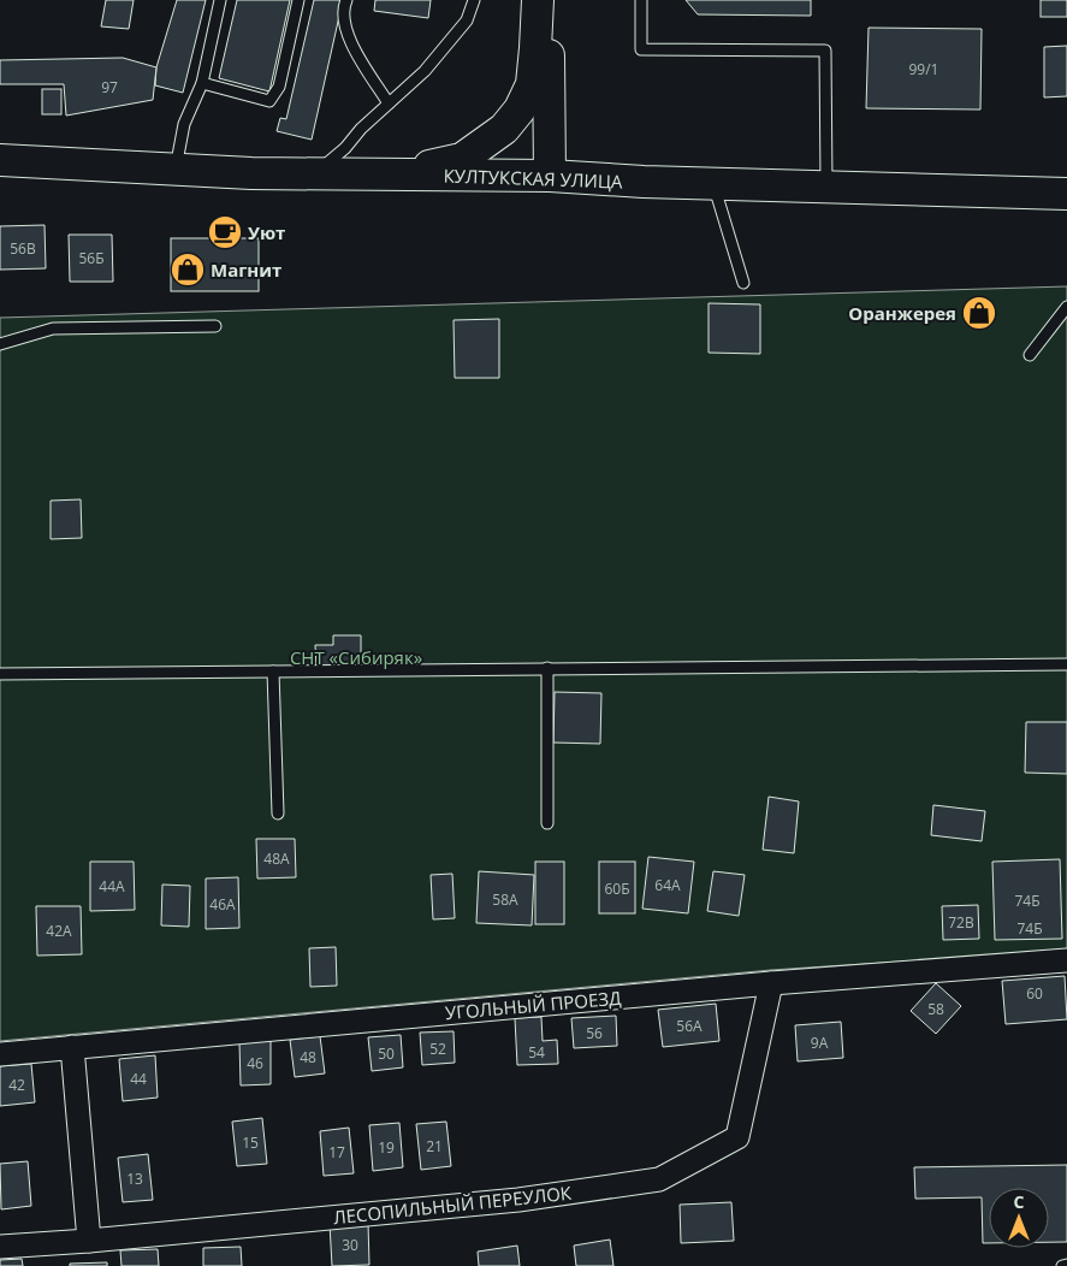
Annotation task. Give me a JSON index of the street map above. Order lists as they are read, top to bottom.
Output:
{
  "streets": {
    "main road": ["КУЛТУКСКАЯ УЛИЦА"],
    "street": ["УГОЛЬНЫЙ ПРОЕЗД", "ЛЕСОПИЛЬНЫЙ ПЕРЕУЛОК"]
  },
  "crossings": [
    ["УГОЛЬНЫЙ ПРОЕЗД", "ЛЕСОПИЛЬНЫЙ ПЕРЕУЛОК"]
  ],
  "parks": ["СНТ «Сибиряк»"],
  "places": {
    "cafe": ["Уют"],
    "shop": ["Магнит", "Оранжерея"]
  },
  "house_numbers": [
    "99/1",
    "97",
    "56В",
    "56Б",
    "48А",
    "64А",
    "44А",
    "60Б",
    "58А",
    "74Б",
    "46А",
    "72В",
    "74Б",
    "42А",
    "60",
    "58",
    "56А",
    "56",
    "9А",
    "52",
    "54",
    "50",
    "48",
    "46",
    "44",
    "42",
    "15",
    "21",
    "19",
    "17",
    "13",
    "30"
  ],
  "north": "top"
}
